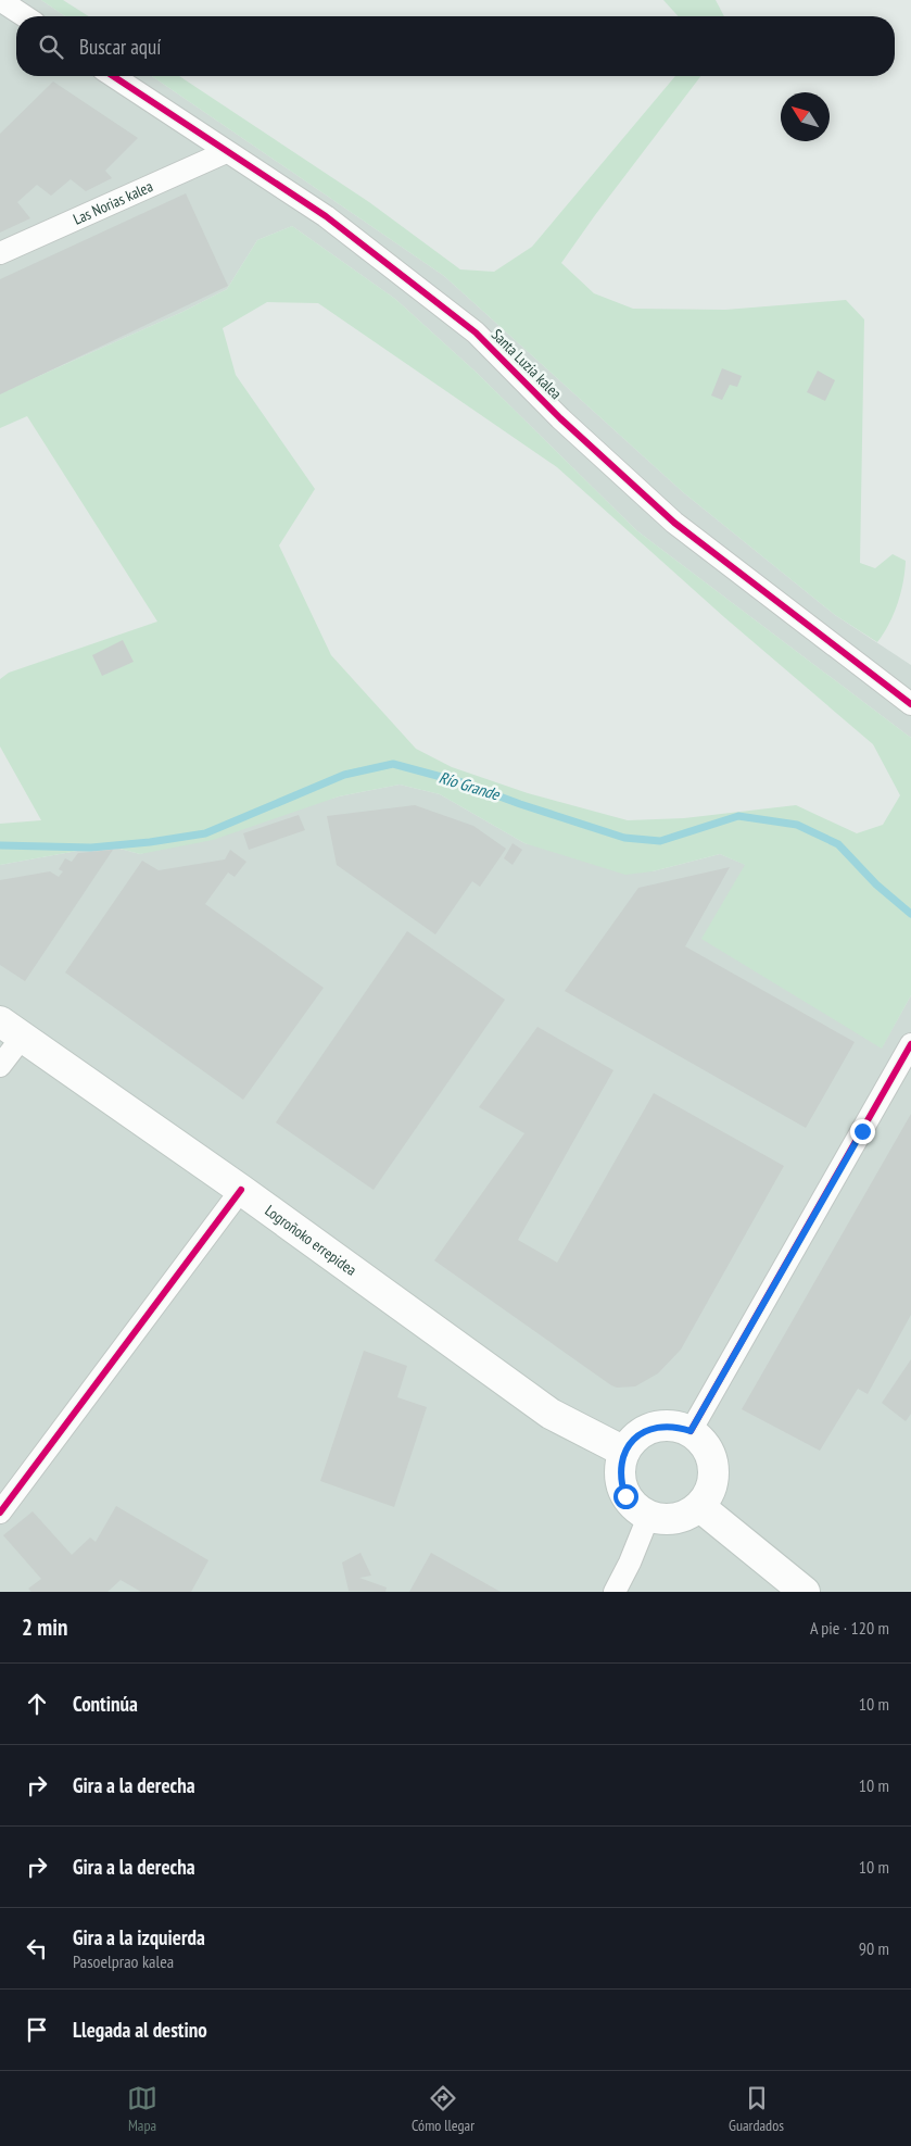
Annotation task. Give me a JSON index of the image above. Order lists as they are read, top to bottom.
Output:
{
  "streets": {
    "main road": ["Logroñoko errepidea"],
    "street": ["Las Norias kalea", "Santa Luzia kalea"]
  },
  "crossings": [
    ["Las Norias kalea", "Santa Luzia kalea"]
  ],
  "water": ["Río Grande"],
  "north": "top left",
  "page": {
    "search": "Buscar aquí",
    "heading": ["2 min", "A pie · 120 m"],
    "list": [
      ["Continúa", "10 m"],
      ["Gira a la derecha", "10 m"],
      ["Gira a la derecha", "10 m"],
      ["Gira a la izquierda", "Pasoelprao kalea", "90 m"],
      "Llegada al destino"
    ],
    "nav": ["Mapa", "Cómo llegar", "Guardados"]
  }
}
